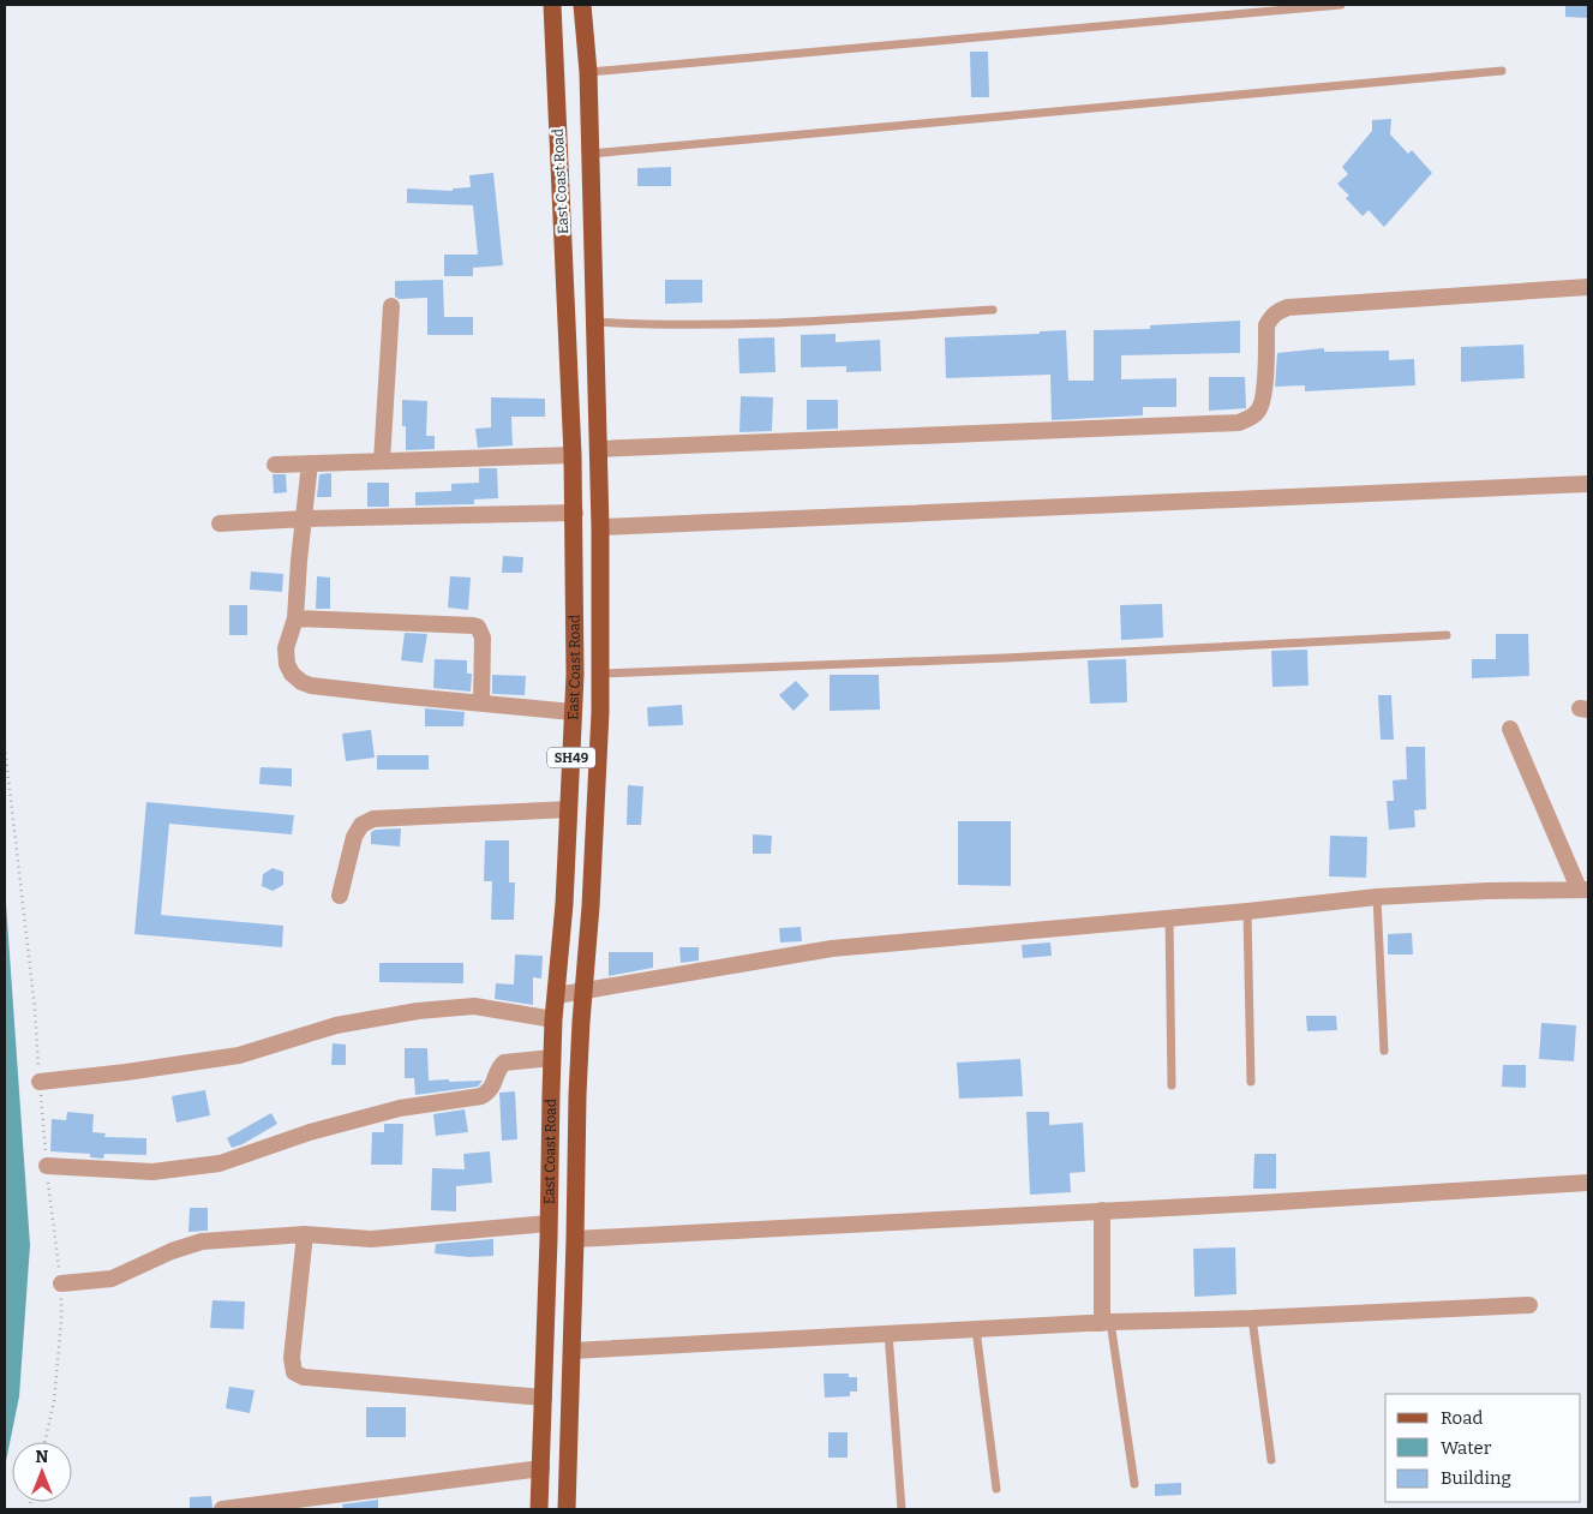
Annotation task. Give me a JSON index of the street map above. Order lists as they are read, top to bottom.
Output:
{
  "streets": {
    "main road": ["East Coast Road", "SH49"]
  },
  "legend": ["Road", "Water", "Building"],
  "north": "top"
}
